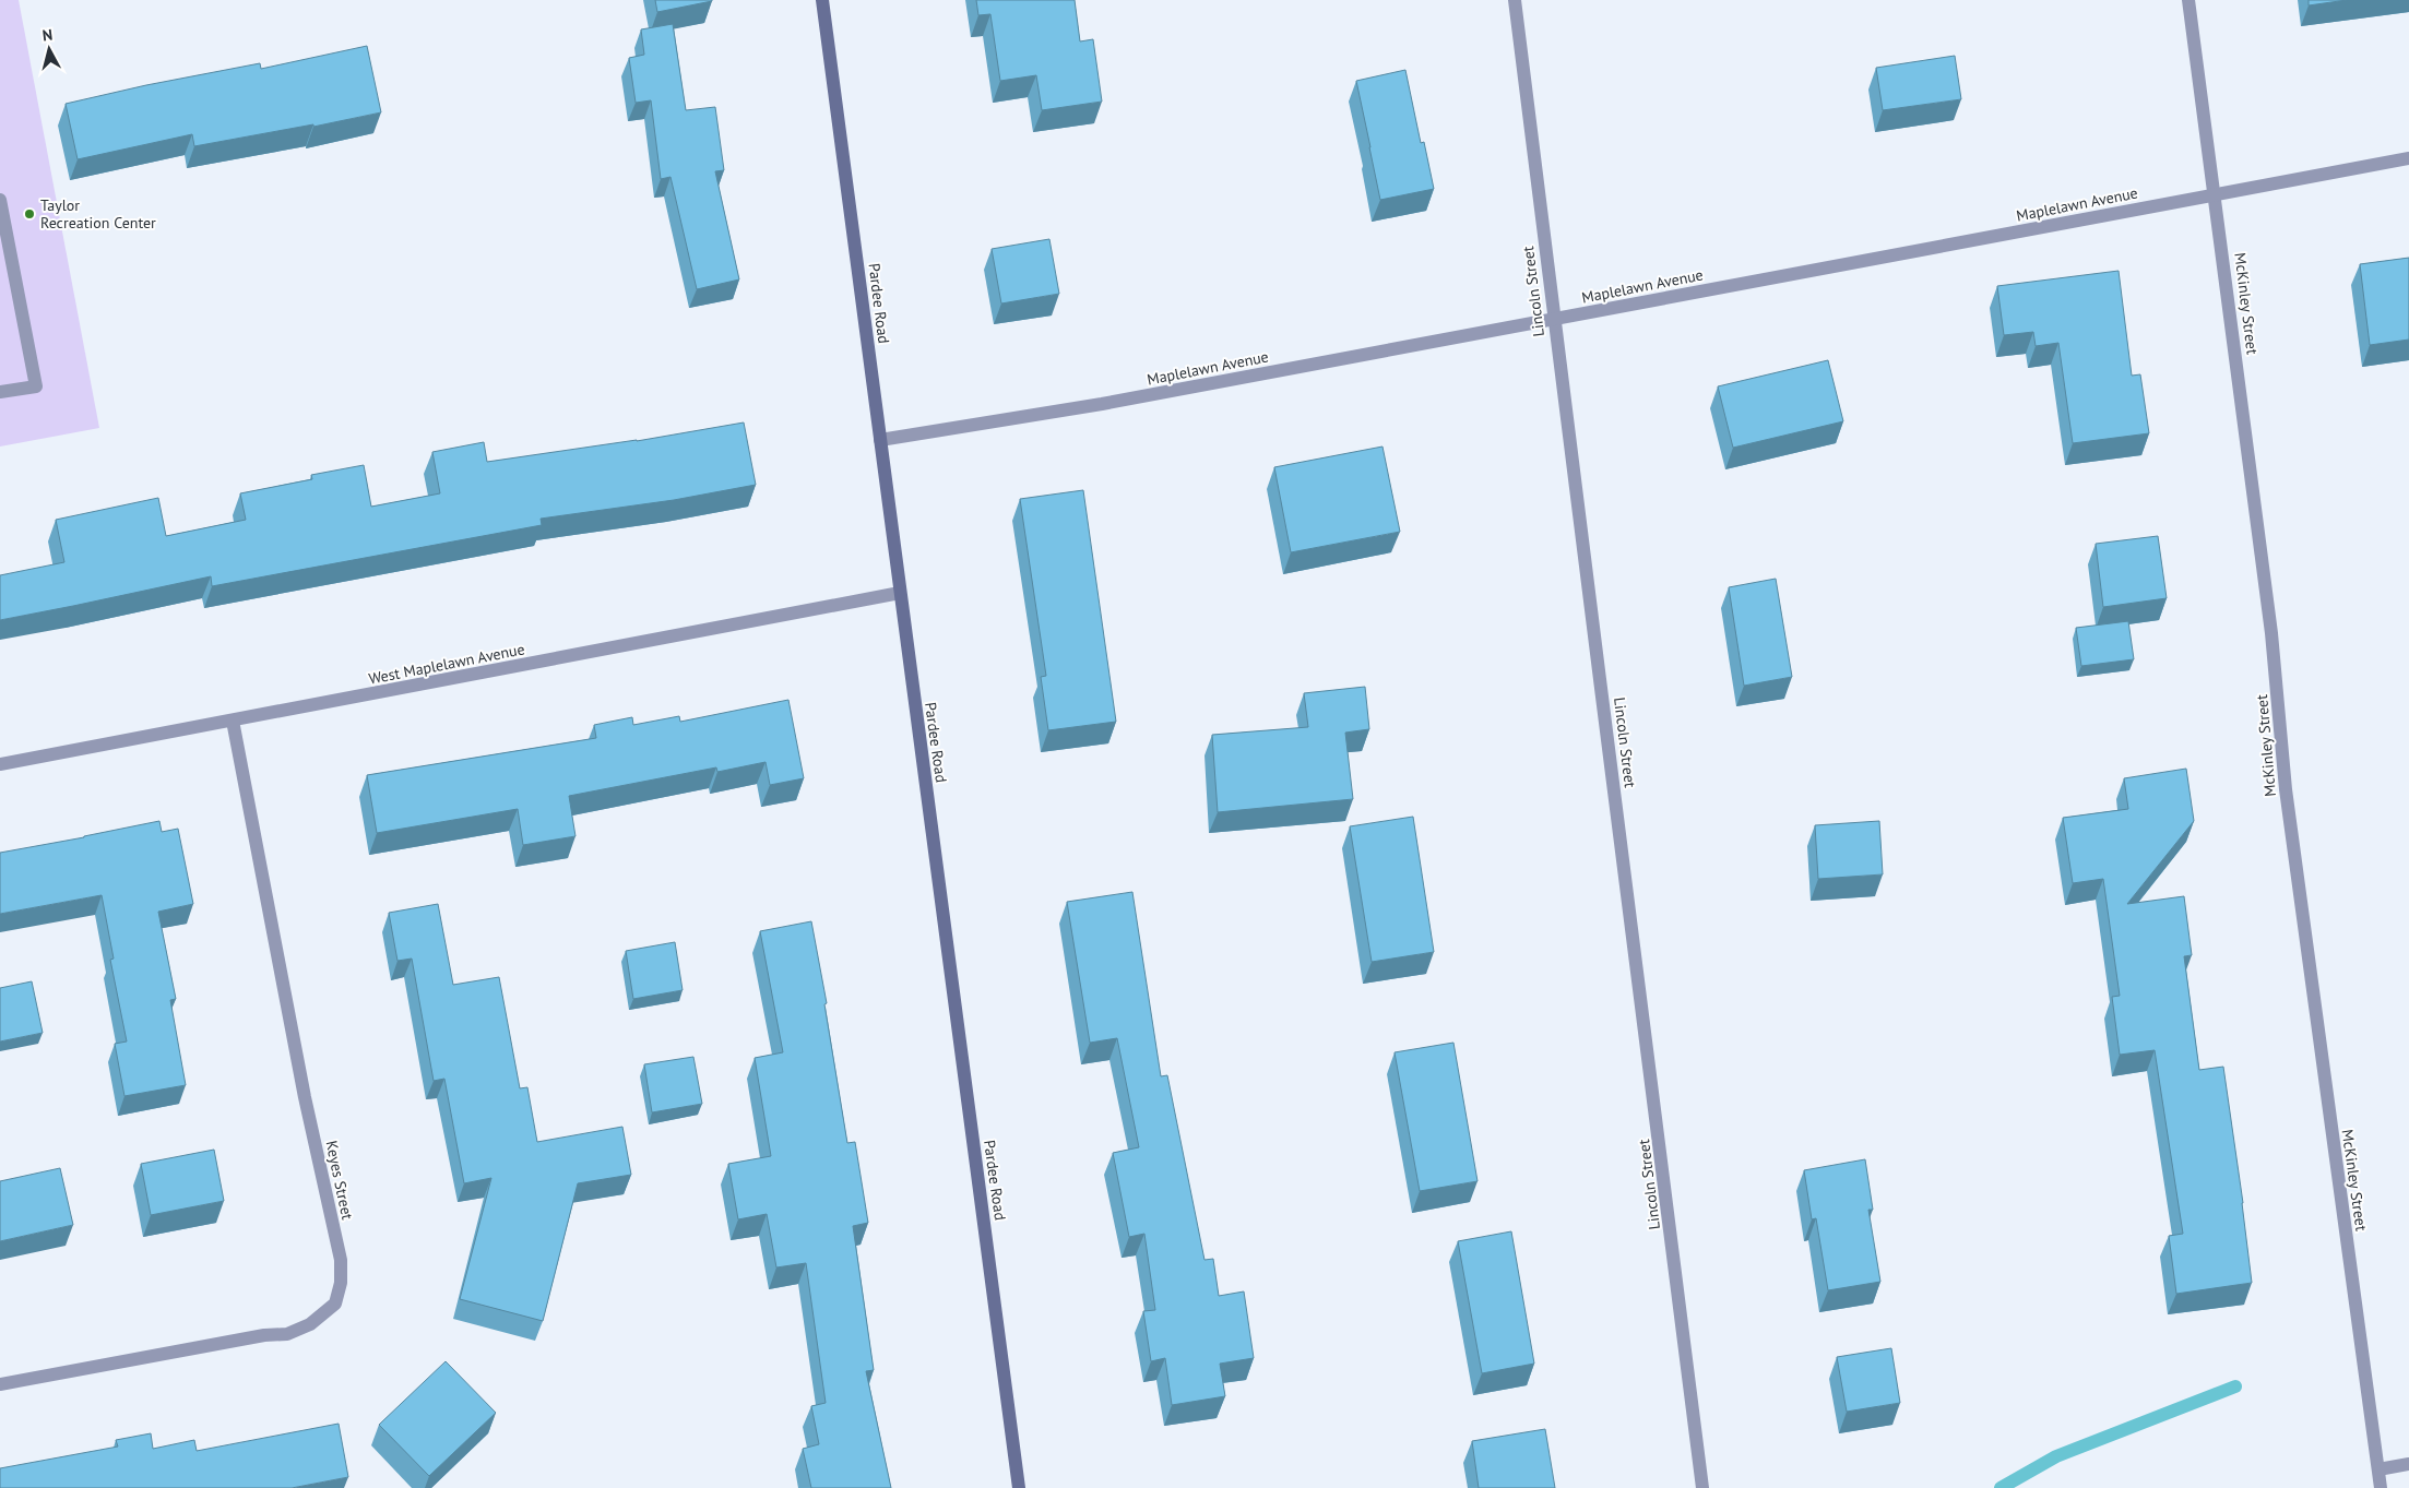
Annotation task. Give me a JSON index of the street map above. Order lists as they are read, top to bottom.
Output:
{
  "streets": {
    "main road": ["Pardee Road"],
    "street": [
      "Maplelawn Avenue",
      "Lincoln Street",
      "McKinley Street",
      "West Maplelawn Avenue",
      "Keyes Street"
    ]
  },
  "crossings": [
    ["Maplelawn Avenue", "Lincoln Street"],
    ["Maplelawn Avenue", "Pardee Road"],
    ["Maplelawn Avenue", "McKinley Street"],
    ["Pardee Road", "West Maplelawn Avenue"],
    ["West Maplelawn Avenue", "Keyes Street"]
  ],
  "places": ["Taylor Recreation Center"],
  "north": "top"
}
